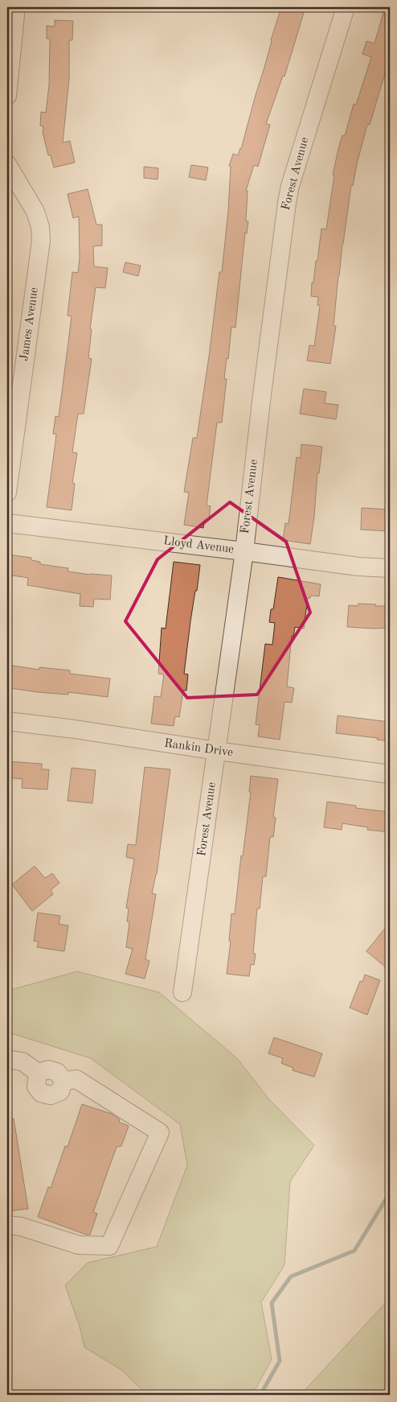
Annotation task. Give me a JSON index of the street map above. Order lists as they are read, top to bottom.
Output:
{
  "streets": {
    "street": [
      "Forest Avenue",
      "James Avenue",
      "Lloyd Avenue",
      "Rankin Drive"
    ]
  },
  "crossings": [
    ["Forest Avenue", "Lloyd Avenue"],
    ["Forest Avenue", "Rankin Drive"]
  ]
}
